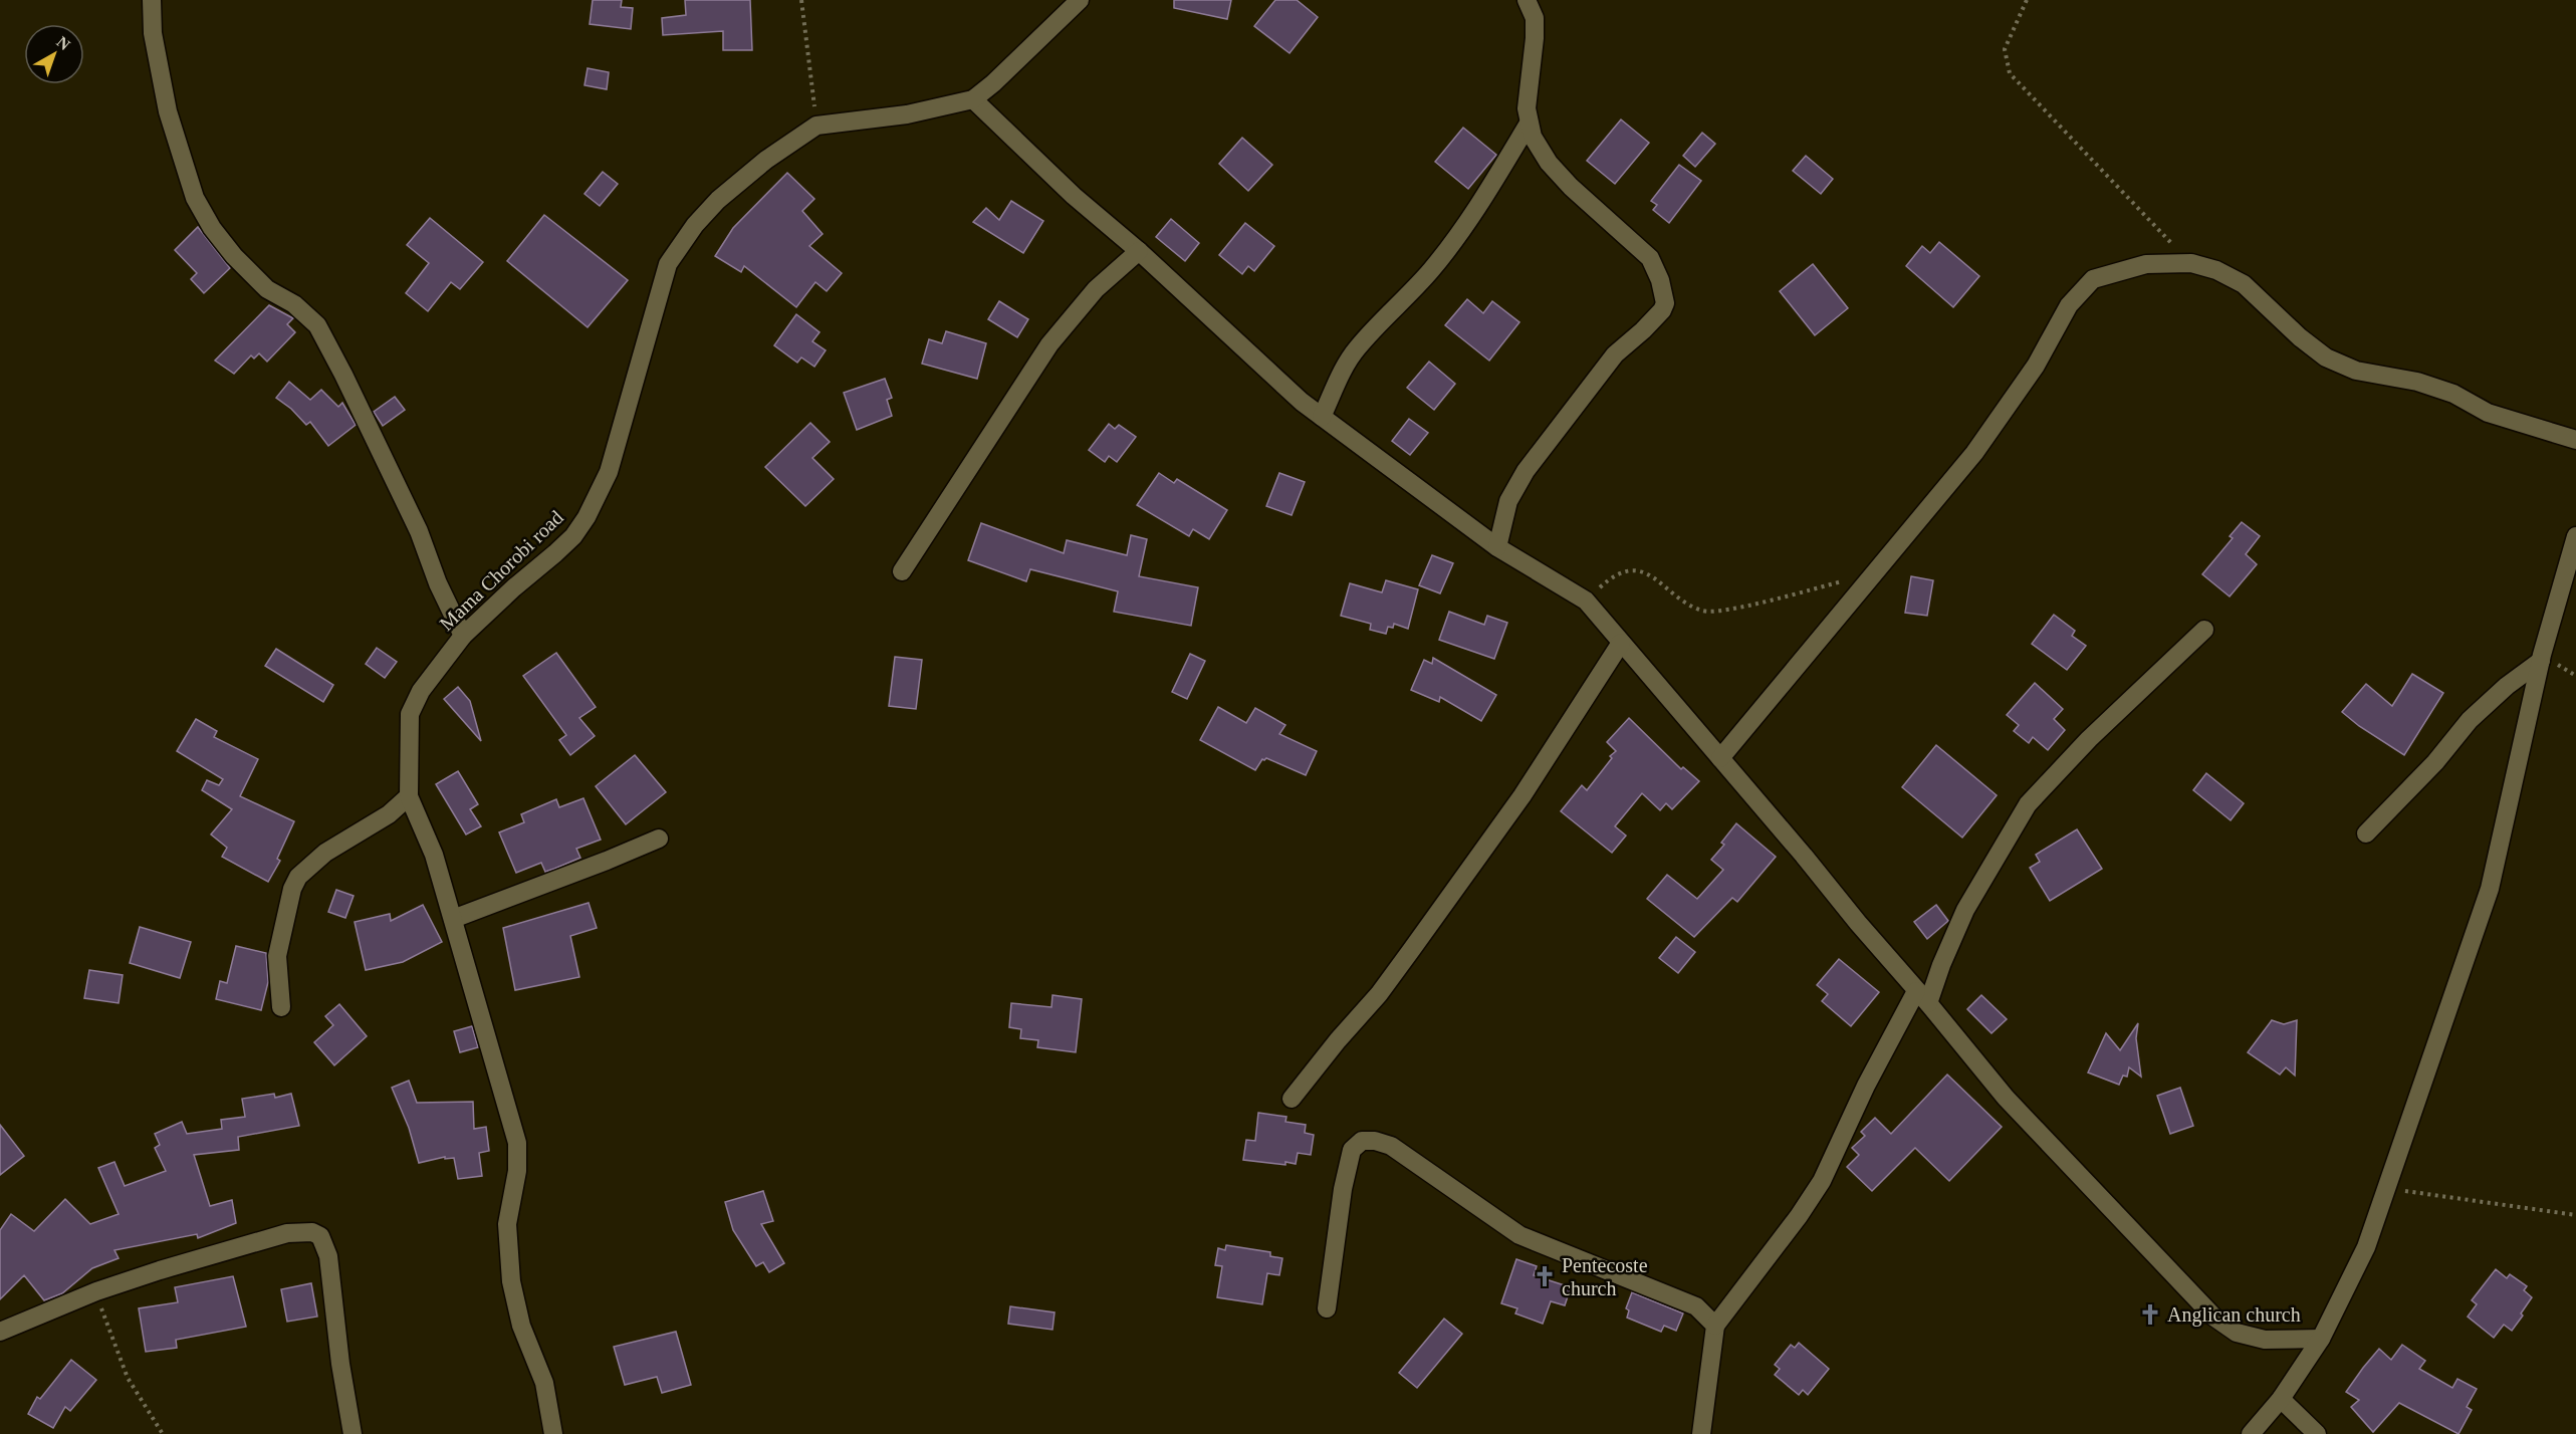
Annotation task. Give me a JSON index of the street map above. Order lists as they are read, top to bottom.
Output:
{
  "streets": {
    "street": ["Mama Chorobi road"]
  },
  "places": {
    "church": ["Pentecoste church", "Anglican church"]
  },
  "north": "top right"
}
